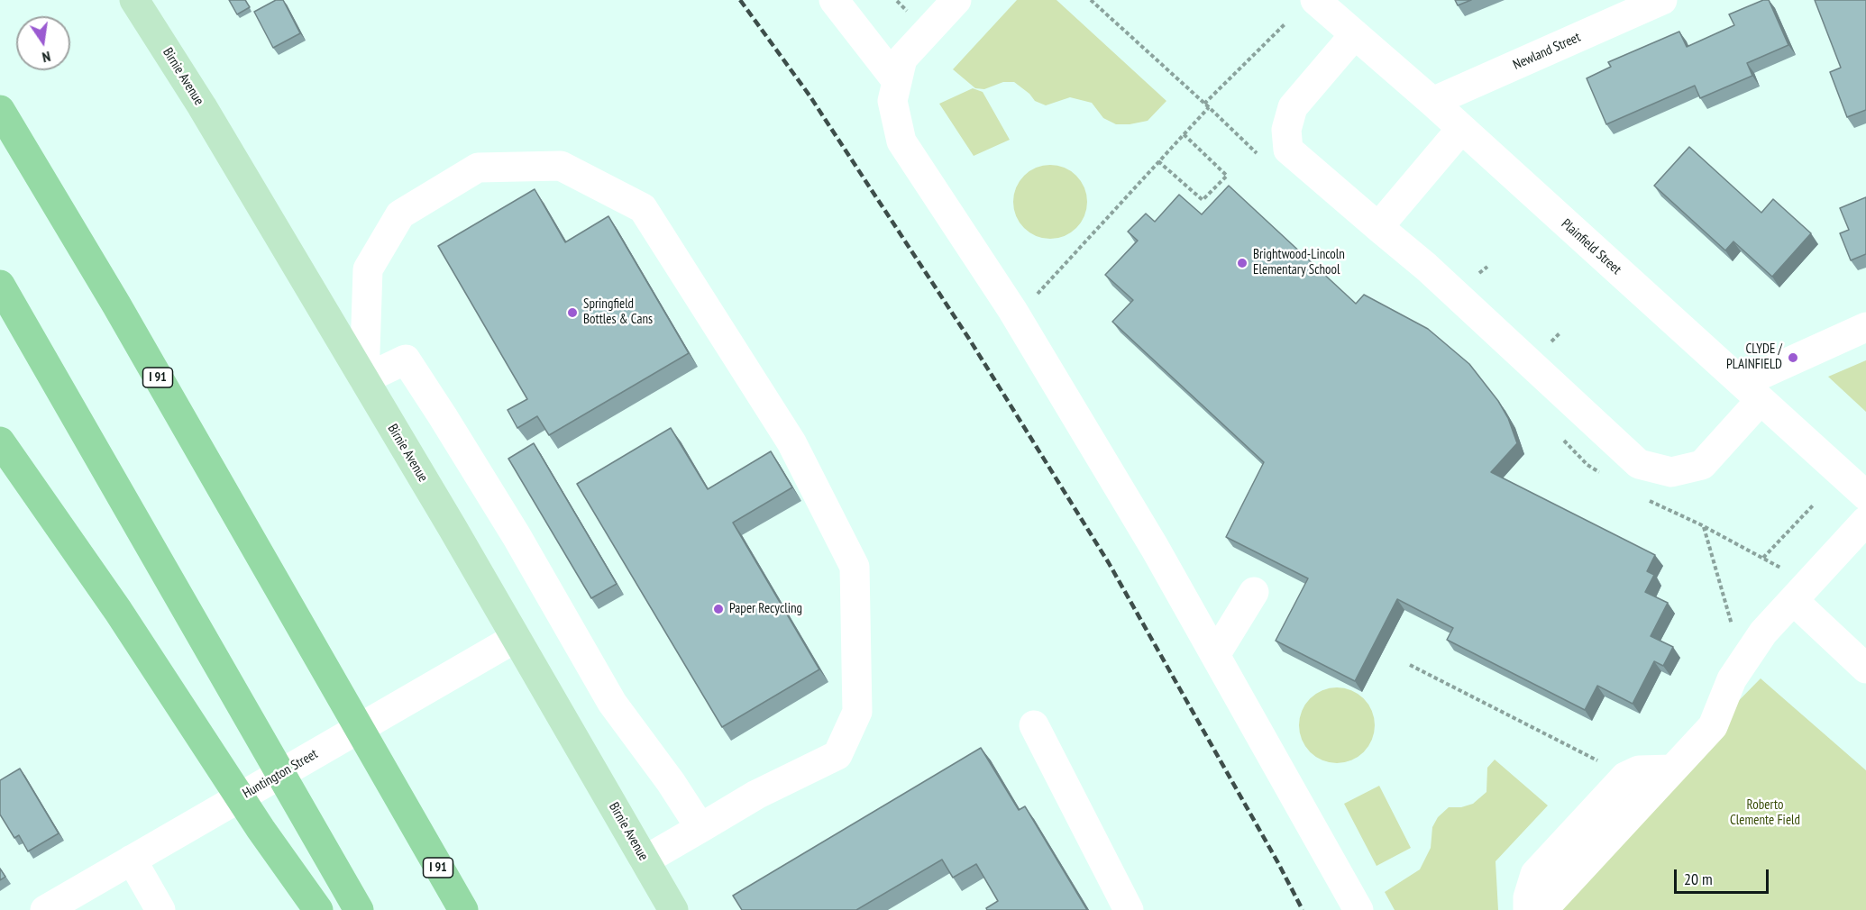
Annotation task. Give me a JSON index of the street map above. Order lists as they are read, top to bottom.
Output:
{
  "streets": {
    "highway": ["I 91"],
    "main road": ["Birnie Avenue"],
    "street": ["Newland Street", "Plainfield Street", "Huntington Street"]
  },
  "crossings": [
    ["Newland Street", "Plainfield Street"],
    ["Birnie Avenue", "Huntington Street"]
  ],
  "parks": ["Roberto Clemente Field"],
  "places": [
    "Brightwood-Lincoln Elementary School",
    "Springfield Bottles & Cans",
    "CLYDE / PLAINFIELD",
    "Paper Recycling"
  ],
  "scale_bar": "20 m",
  "north": "bottom"
}
